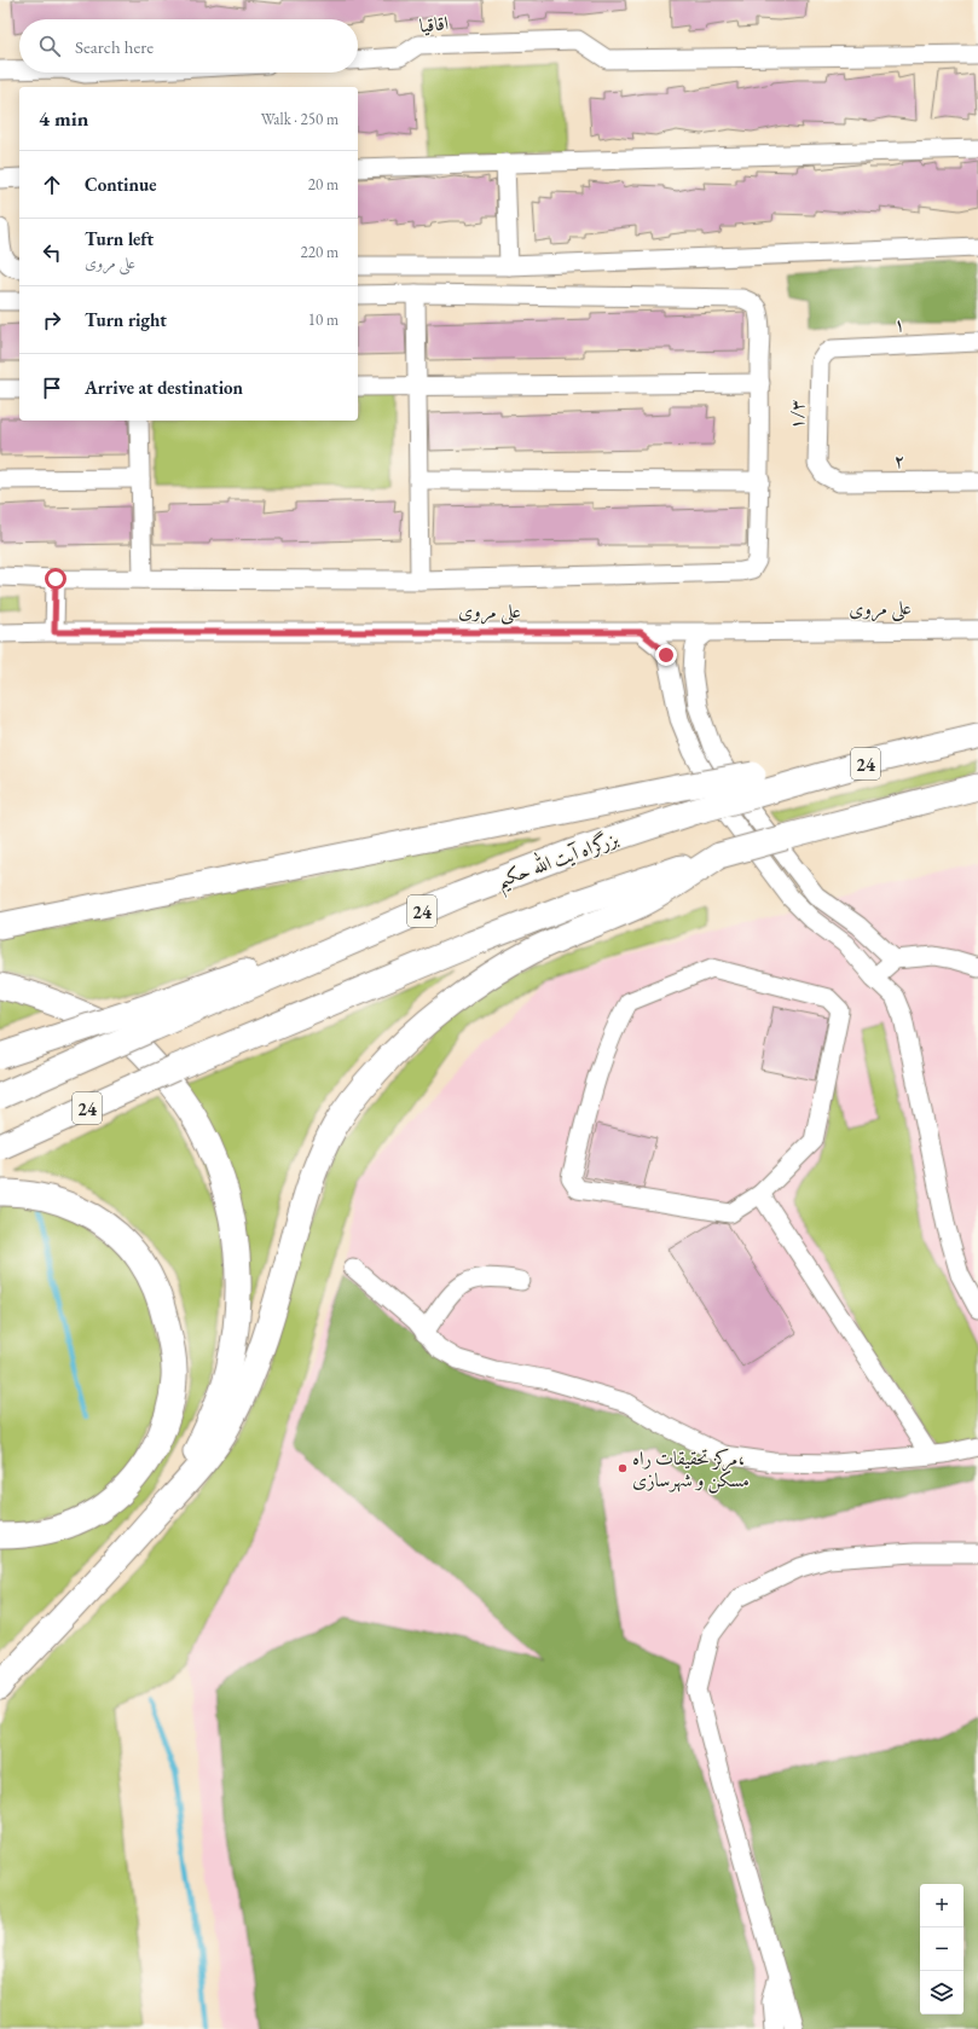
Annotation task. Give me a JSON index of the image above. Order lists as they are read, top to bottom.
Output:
{
  "streets": {
    "highway": ["24", "بزرگراه آیت الله حکیم"],
    "street": [
      "اقاقیا",
      "۱",
      "۱/۳",
      "۲",
      "علی مروی"
    ]
  },
  "crossings": [
    ["۱", "۱/۳"],
    ["۱/۳", "۲"],
    ["24", "بزرگراه آیت الله حکیم"]
  ],
  "places": ["مرکز تحقیقات راه، مسکن و شهرسازی"],
  "page": {
    "search": "Search here",
    "heading": ["4 min", "Walk · 250 m"],
    "list": [
      ["Continue", "20 m"],
      ["Turn left", "علی مروی", "220 m"],
      ["Turn right", "10 m"],
      "Arrive at destination"
    ],
    "map_buttons": ["+", "−"]
  }
}
